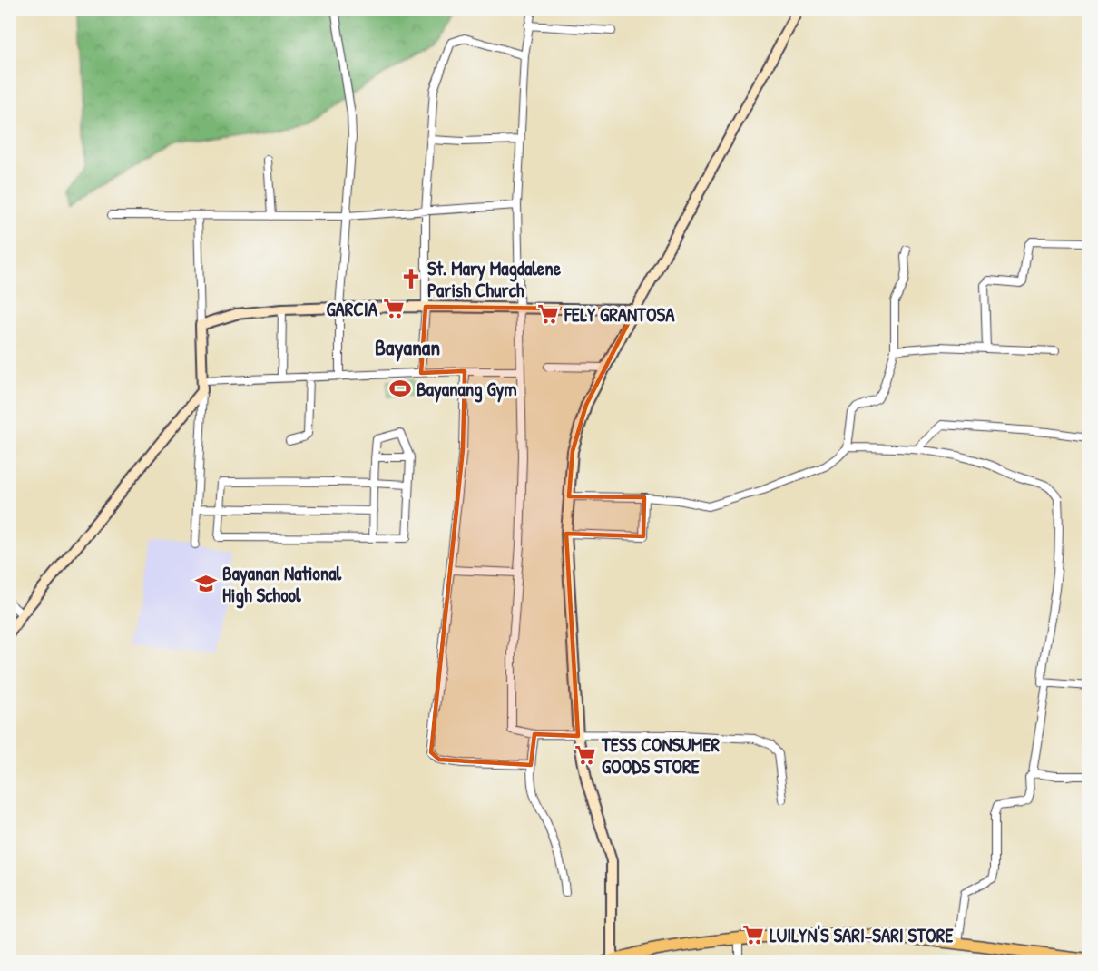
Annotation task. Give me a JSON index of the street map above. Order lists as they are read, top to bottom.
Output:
{
  "districts": ["Bayanan"],
  "places": {
    "church": ["St. Mary Magdalene Parish Church"],
    "supermarket": [
      "GARCIA",
      "FELY GRANTOSA",
      "TESS CONSUMER GOODS STORE",
      "LUILYN'S SARI-SARI STORE"
    ],
    "sports": ["Bayanang Gym"],
    "school or university": ["Bayanan National High School"]
  }
}
